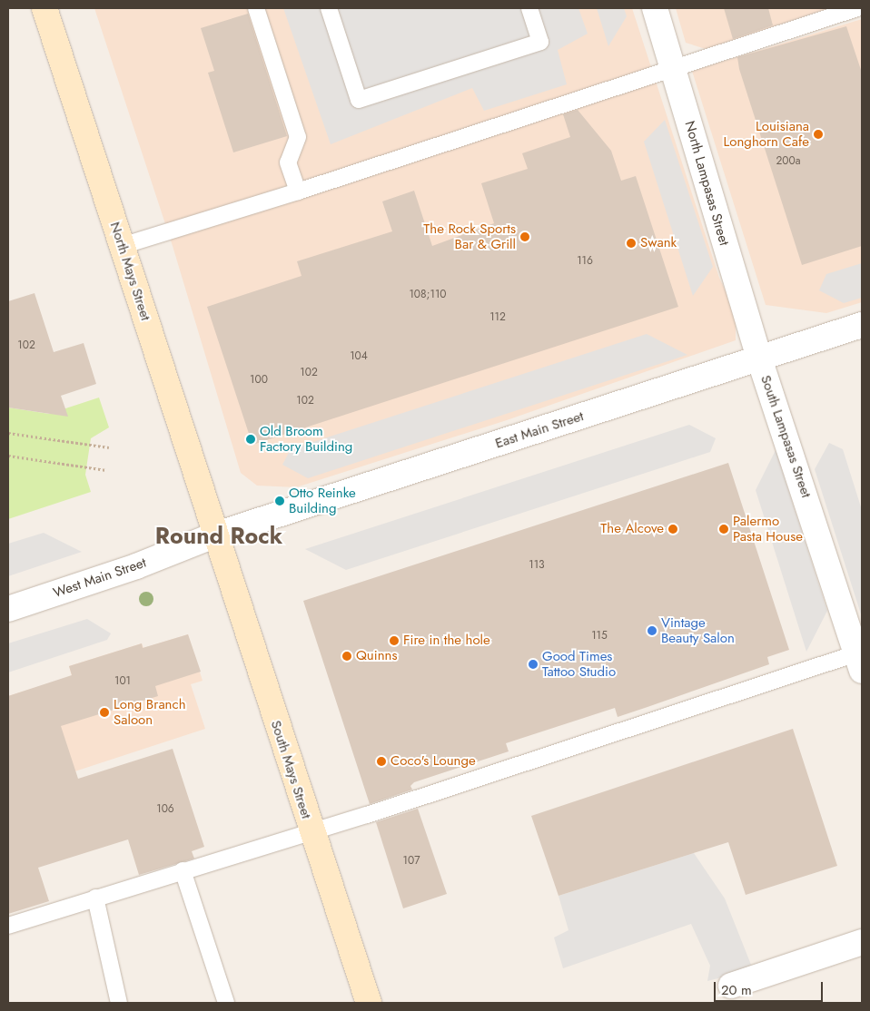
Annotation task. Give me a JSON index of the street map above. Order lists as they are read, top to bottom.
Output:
{
  "streets": {
    "main road": ["North Mays Street", "South Mays Street"],
    "street": [
      "North Lampasas Street",
      "East Main Street",
      "South Lampasas Street",
      "West Main Street"
    ]
  },
  "crossings": [
    ["North Lampasas Street", "East Main Street"],
    ["North Lampasas Street", "South Lampasas Street"],
    ["North Mays Street", "East Main Street"],
    ["North Mays Street", "West Main Street"],
    ["North Mays Street", "South Mays Street"],
    ["East Main Street", "South Lampasas Street"],
    ["East Main Street", "West Main Street"],
    ["East Main Street", "South Mays Street"],
    ["West Main Street", "South Mays Street"]
  ],
  "districts": ["Round Rock"],
  "places": [
    "Louisiana Longhorn Cafe",
    "The Rock Sports Bar & Grill",
    "Swank",
    "Old Broom Factory Building",
    "Otto Reinke Building",
    "The Alcove",
    "Palermo Pasta House",
    "Vintage Beauty Salon",
    "Fire in the hole",
    "Quinns",
    "Good Times Tattoo Studio",
    "Long Branch Saloon",
    "Coco's Lounge"
  ],
  "house_numbers": [
    "200a",
    "116",
    "108;110",
    "112",
    "102",
    "104",
    "102",
    "100",
    "102",
    "113",
    "115",
    "101",
    "106",
    "107"
  ],
  "scale_bar": "20 m"
}
